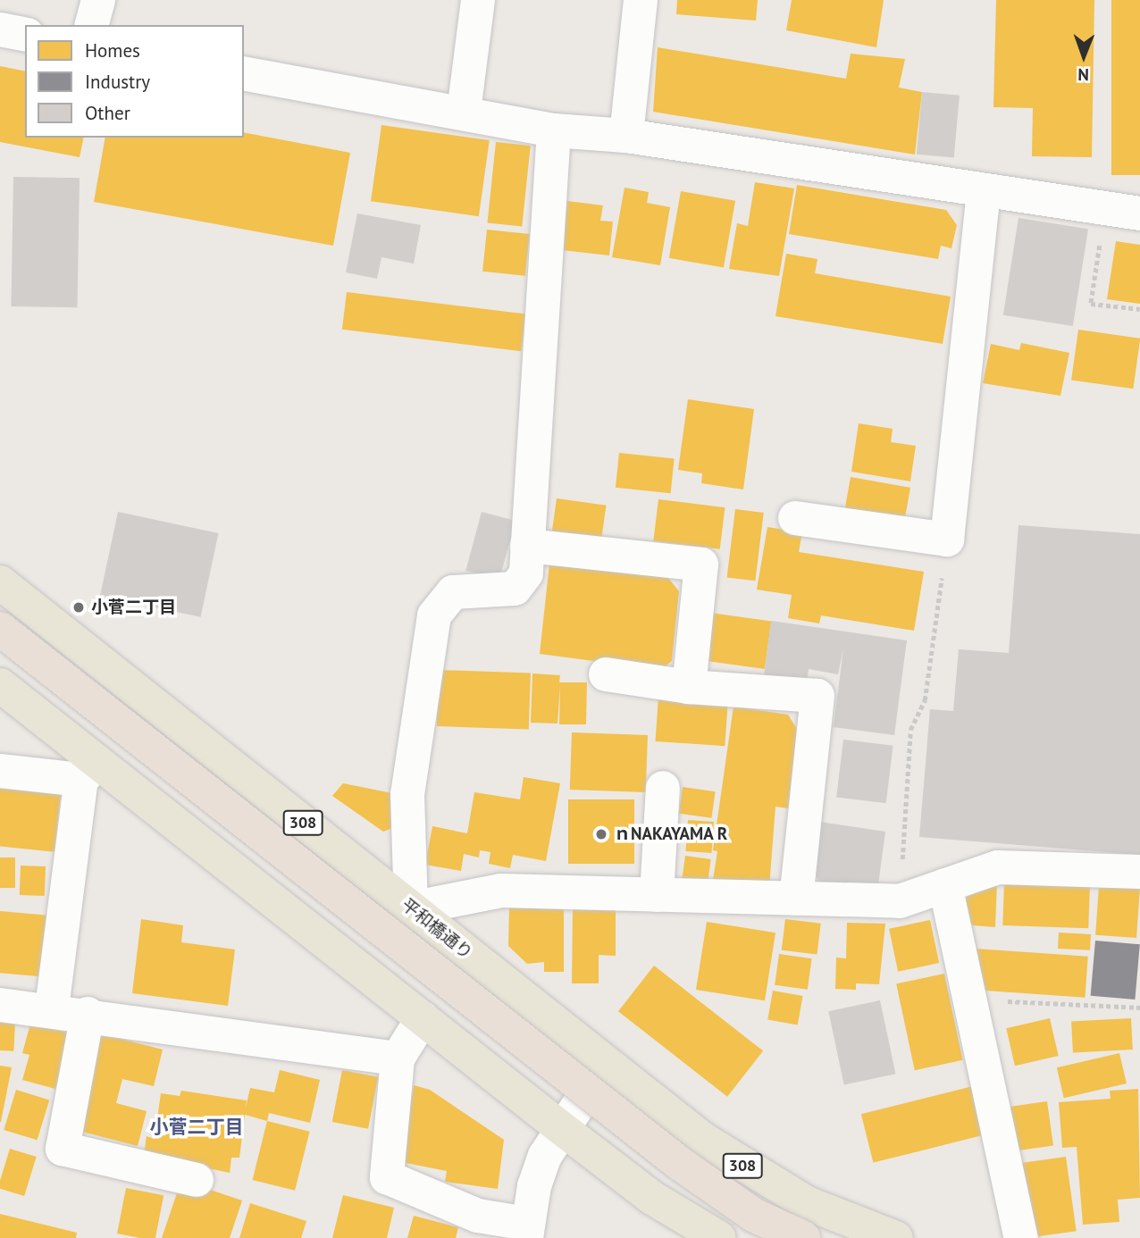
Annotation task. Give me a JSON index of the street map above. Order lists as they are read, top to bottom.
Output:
{
  "streets": {
    "main road": ["308", "平和橋通り"]
  },
  "districts": ["小菅二丁目"],
  "places": ["小菅二丁目", "ｎNAKAYAMA R"],
  "legend": ["Homes", "Industry", "Other"],
  "north": "bottom"
}
